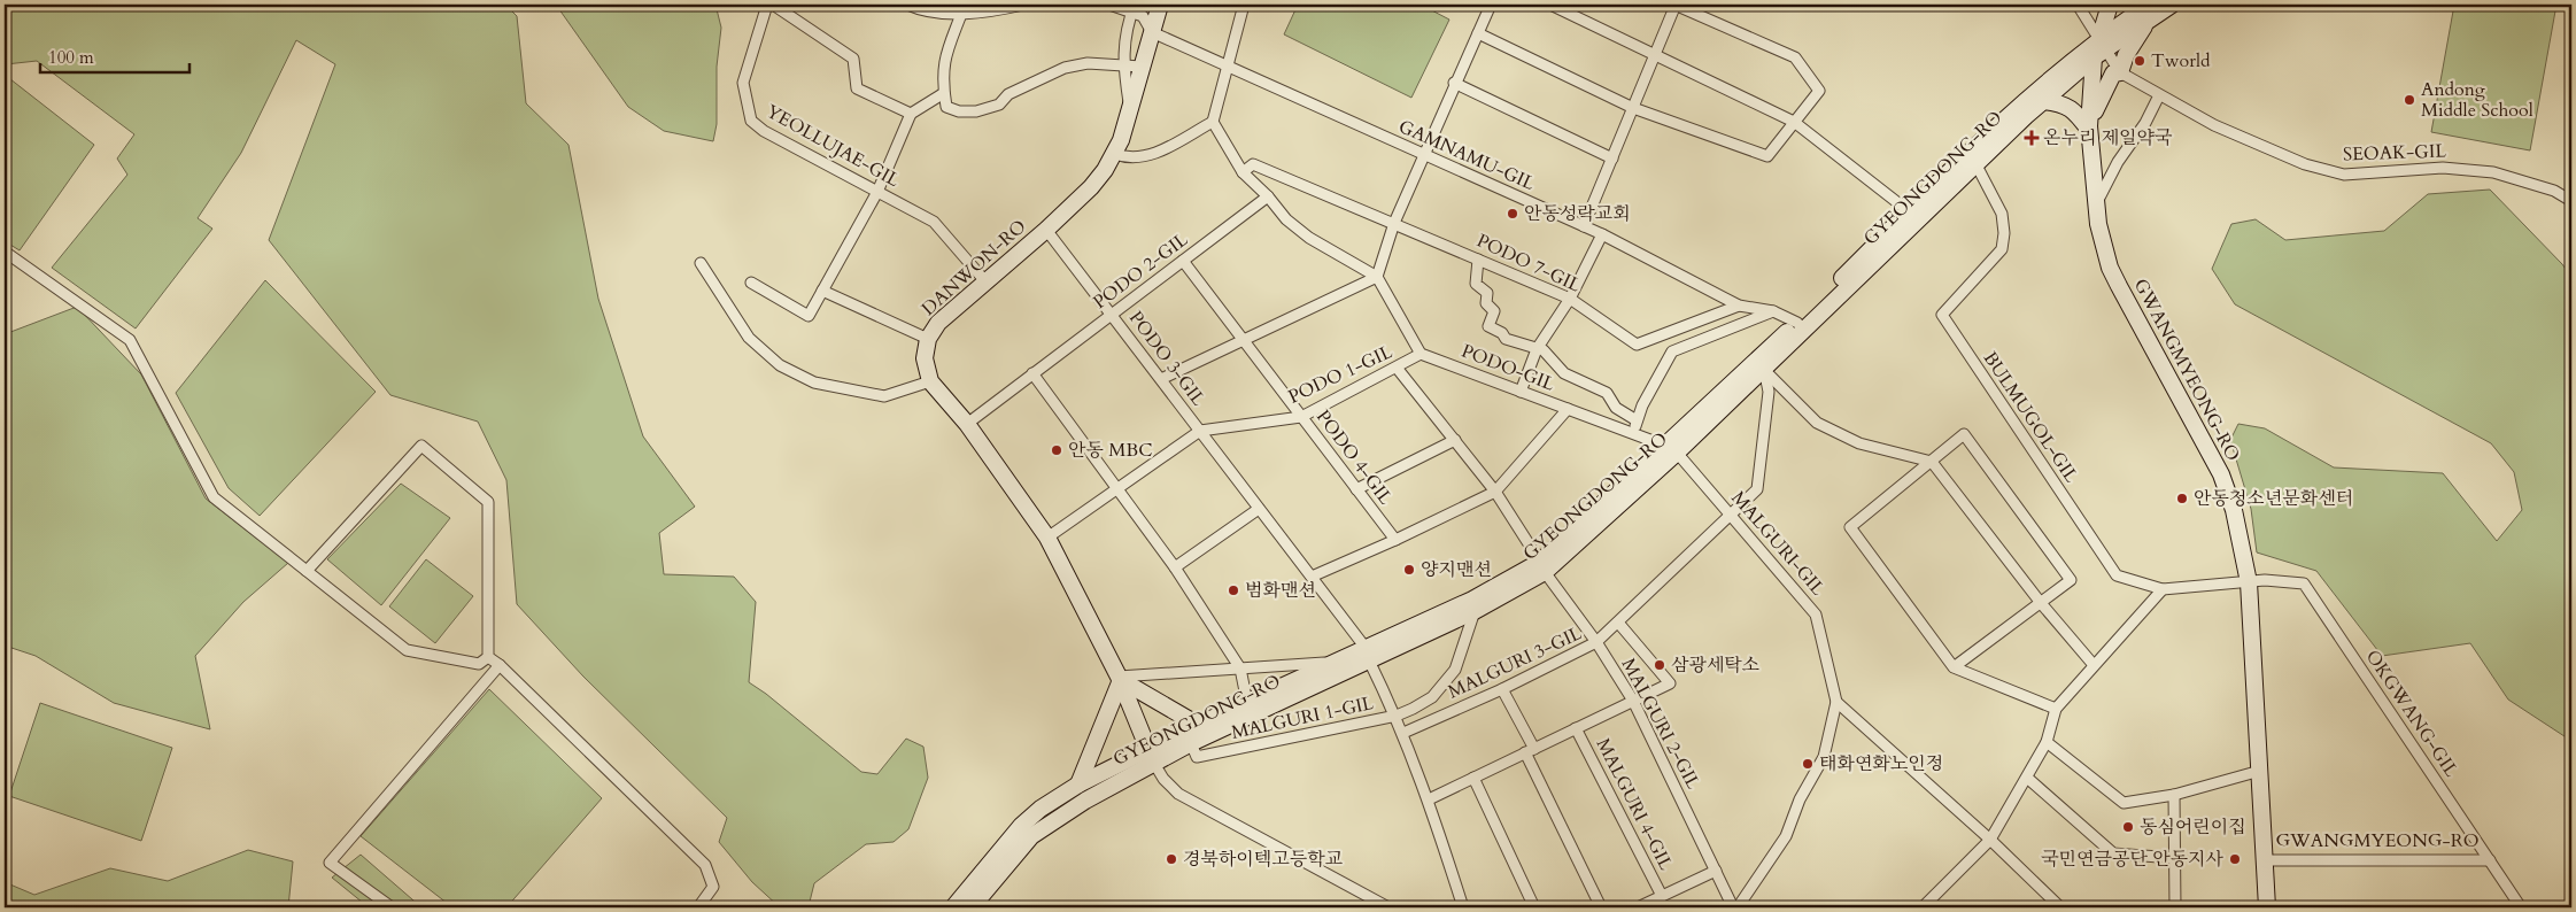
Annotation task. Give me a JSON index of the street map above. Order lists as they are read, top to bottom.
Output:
{
  "streets": {
    "street": [
      "YEOLLUJAE-GIL",
      "SEOAK-GIL",
      "GAMNAMU-GIL",
      "GYEONGDONG-RO",
      "PODO 7-GIL",
      "DANWON-RO",
      "PODO 2-GIL",
      "PODO 3-GIL",
      "PODO-GIL",
      "GWANGMYEONG-RO",
      "PODO 1-GIL",
      "BULMUGOL-GIL",
      "PODO 4-GIL",
      "MALGURI-GIL",
      "MALGURI 3-GIL",
      "OKGWANG-GIL",
      "MALGURI 1-GIL",
      "MALGURI 2-GIL",
      "MALGURI 4-GIL"
    ]
  },
  "crossings": [
    ["YEOLLUJAE-GIL", "DANWON-RO"],
    ["SEOAK-GIL", "GYEONGDONG-RO"],
    ["SEOAK-GIL", "GWANGMYEONG-RO"],
    ["GAMNAMU-GIL", "GYEONGDONG-RO"],
    ["GAMNAMU-GIL", "PODO 7-GIL"],
    ["GAMNAMU-GIL", "DANWON-RO"],
    ["GYEONGDONG-RO", "DANWON-RO"],
    ["GYEONGDONG-RO", "PODO 3-GIL"],
    ["GYEONGDONG-RO", "PODO-GIL"],
    ["GYEONGDONG-RO", "GWANGMYEONG-RO"],
    ["GYEONGDONG-RO", "BULMUGOL-GIL"],
    ["GYEONGDONG-RO", "MALGURI-GIL"],
    ["GYEONGDONG-RO", "MALGURI 3-GIL"],
    ["GYEONGDONG-RO", "MALGURI 1-GIL"],
    ["GYEONGDONG-RO", "MALGURI 2-GIL"],
    ["DANWON-RO", "PODO 2-GIL"],
    ["DANWON-RO", "PODO 3-GIL"],
    ["DANWON-RO", "PODO 1-GIL"],
    ["PODO 2-GIL", "PODO 3-GIL"],
    ["PODO 2-GIL", "PODO 4-GIL"],
    ["PODO 3-GIL", "PODO 1-GIL"],
    ["PODO 3-GIL", "MALGURI 1-GIL"],
    ["PODO-GIL", "PODO 1-GIL"],
    ["PODO-GIL", "MALGURI-GIL"],
    ["GWANGMYEONG-RO", "BULMUGOL-GIL"],
    ["GWANGMYEONG-RO", "OKGWANG-GIL"],
    ["PODO 1-GIL", "PODO 4-GIL"],
    ["PODO 1-GIL", "MALGURI 2-GIL"],
    ["BULMUGOL-GIL", "OKGWANG-GIL"],
    ["MALGURI-GIL", "MALGURI 3-GIL"],
    ["MALGURI 3-GIL", "MALGURI 1-GIL"],
    ["MALGURI 3-GIL", "MALGURI 2-GIL"],
    ["MALGURI 3-GIL", "MALGURI 4-GIL"],
    ["MALGURI 1-GIL", "MALGURI 4-GIL"],
    ["MALGURI 2-GIL", "MALGURI 4-GIL"]
  ],
  "places": {
    "other": [
      "Tworld",
      "Andong Middle School",
      "안동성락교회",
      "안동 MBC",
      "안동청소년문화센터",
      "양지맨션",
      "범화맨션",
      "삼광세탁소",
      "태화연화노인정",
      "동심어린이집",
      "경북하이텍고등학교",
      "국민연금공단 안동지사"
    ],
    "health": ["온누리 제일약국"]
  },
  "scale_bar": "100 m"
}
